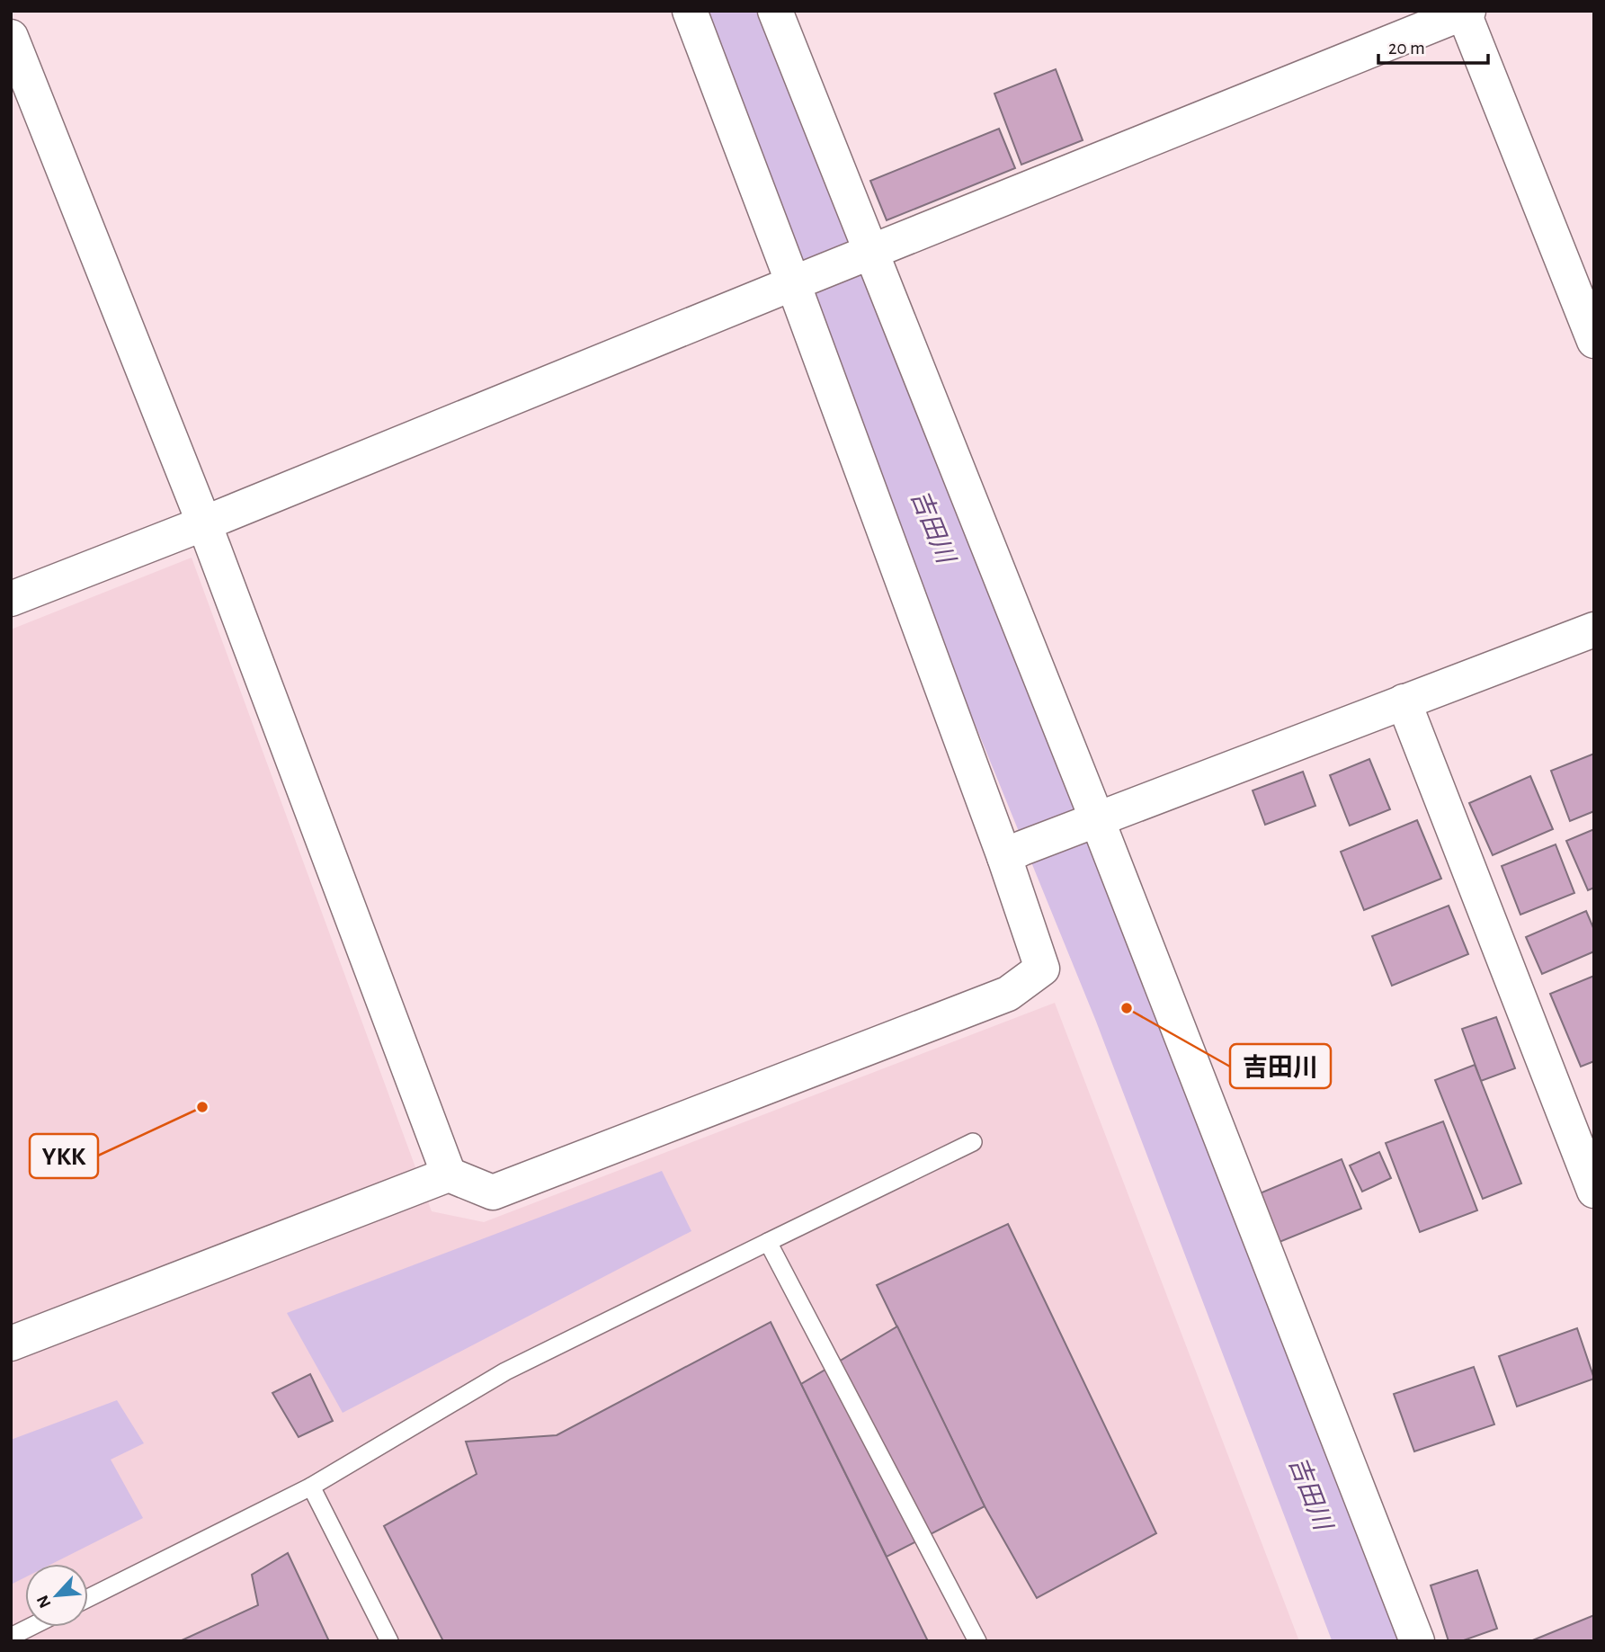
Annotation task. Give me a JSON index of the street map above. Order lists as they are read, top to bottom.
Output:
{
  "water": ["吉田川"],
  "places": ["吉田川", "YKK"],
  "scale_bar": "20 m",
  "north": "bottom left"
}
